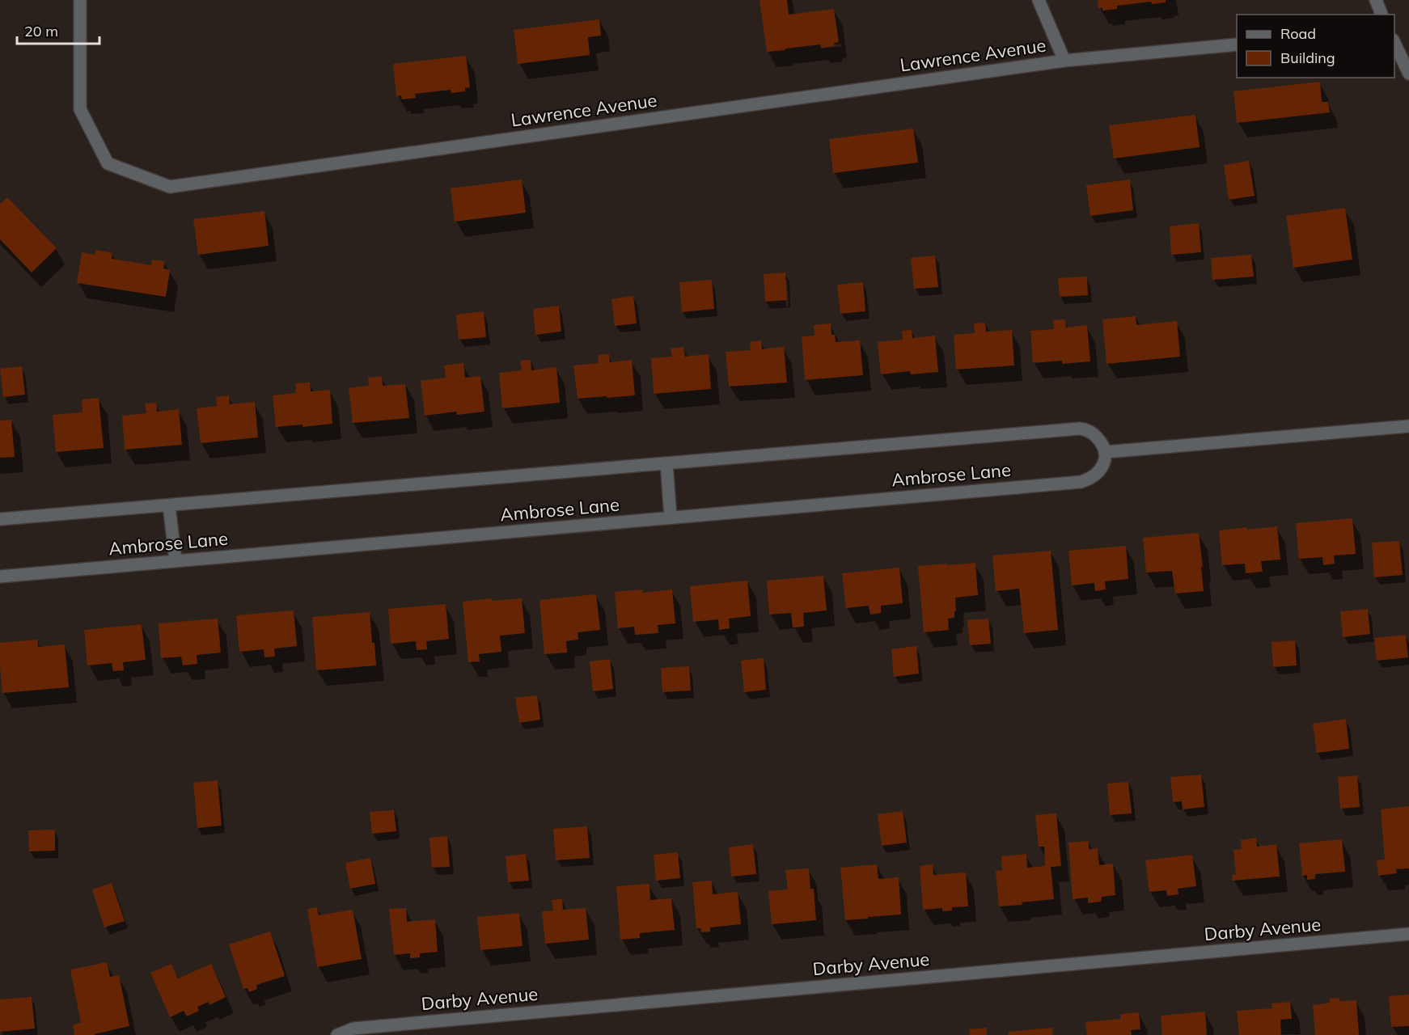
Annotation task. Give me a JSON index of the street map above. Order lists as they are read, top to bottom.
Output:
{
  "streets": {
    "street": ["Lawrence Avenue", "Ambrose Lane", "Darby Avenue"]
  },
  "legend": ["Road", "Building"],
  "scale_bar": "20 m"
}
